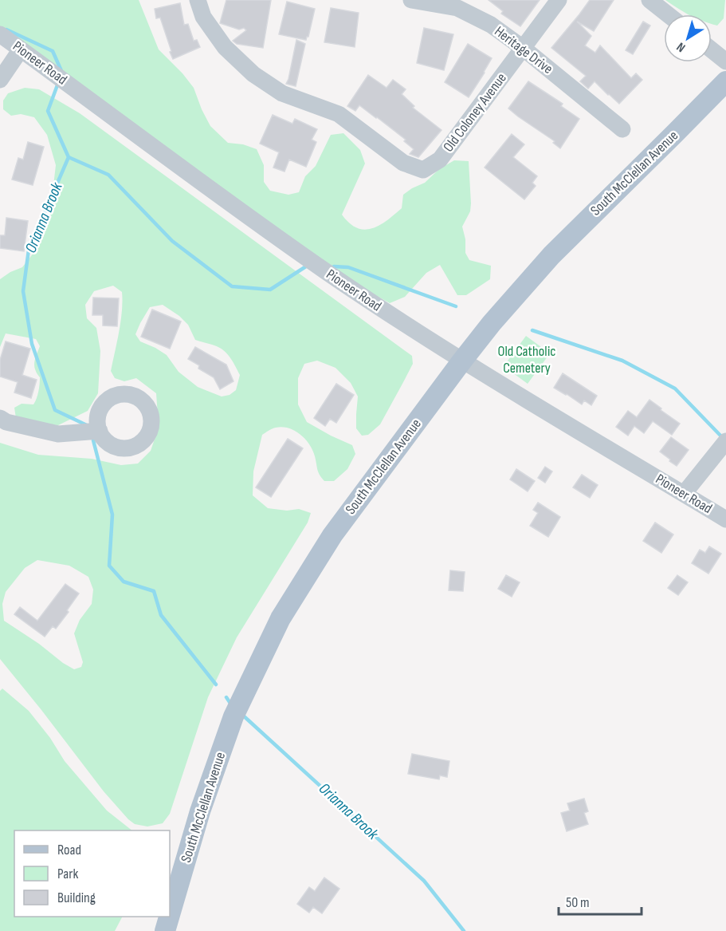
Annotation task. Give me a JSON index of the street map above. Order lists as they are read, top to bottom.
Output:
{
  "streets": {
    "main road": ["South McClellan Avenue"],
    "street": ["Heritage Drive", "Pioneer Road", "Old Coloney Avenue"]
  },
  "crossings": [
    ["Heritage Drive", "Old Coloney Avenue"],
    ["Pioneer Road", "South McClellan Avenue"]
  ],
  "water": ["Orianna Brook"],
  "parks": ["Old Catholic Cemetery"],
  "legend": ["Road", "Park", "Building"],
  "scale_bar": "50 m",
  "north": "bottom left"
}
